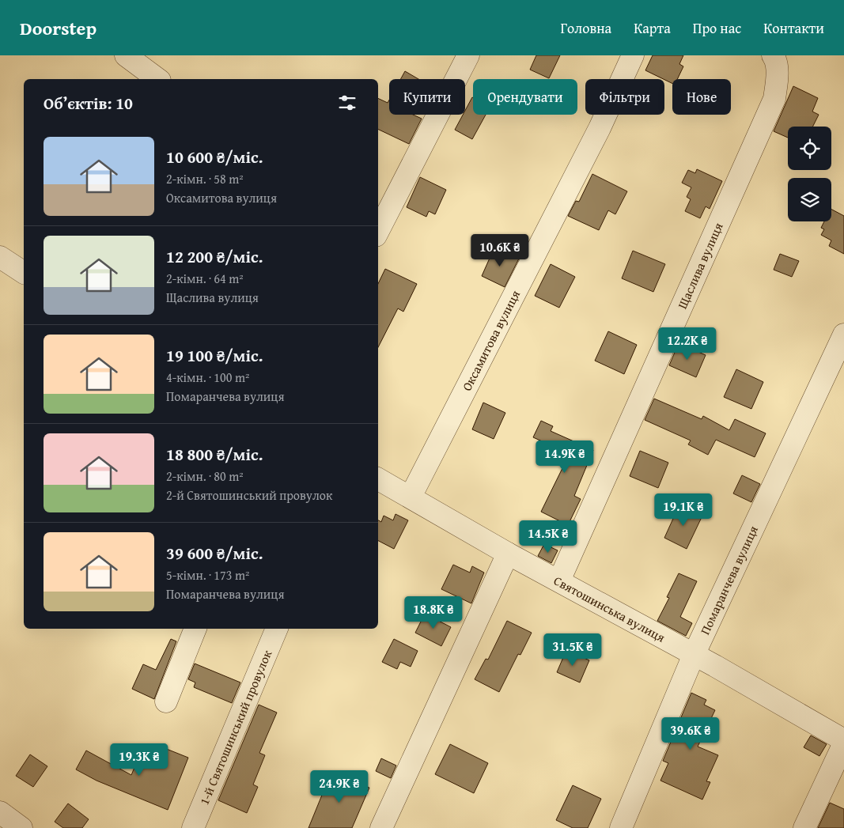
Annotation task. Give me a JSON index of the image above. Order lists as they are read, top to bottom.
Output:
{
  "streets": {
    "street": [
      "Щаслива вулиця",
      "Оксамитова вулиця",
      "Помаранчева вулиця",
      "Святошинська вулиця",
      "1-й Святошинський провулок"
    ]
  },
  "crossings": [
    ["Щаслива вулиця", "Святошинська вулиця"],
    ["Оксамитова вулиця", "Святошинська вулиця"],
    ["Помаранчева вулиця", "Святошинська вулиця"]
  ],
  "page": {
    "header": "Doorstep",
    "nav": [
      "Головна",
      "Карта",
      "Про нас",
      "Контакти"
    ],
    "chip": [
      "Купити",
      "Орендувати",
      "Фільтри",
      "Нове"
    ],
    "heading": "Об’єктів: 10",
    "list": [
      {
        "name": "10 600 ₴/міс.",
        "note": "2-кімн. · 58 m² · Оксамитова вулиця"
      },
      {
        "name": "12 200 ₴/міс.",
        "note": "2-кімн. · 64 m² · Щаслива вулиця"
      },
      {
        "name": "19 100 ₴/міс.",
        "note": "4-кімн. · 100 m² · Помаранчева вулиця"
      },
      {
        "name": "18 800 ₴/міс.",
        "note": "2-кімн. · 80 m² · 2-й Святошинський провулок"
      },
      {
        "name": "39 600 ₴/міс.",
        "note": "5-кімн. · 173 m² · Помаранчева вулиця"
      }
    ],
    "price": [
      "10.6K ₴",
      "12.2K ₴",
      "14.9K ₴",
      "19.1K ₴",
      "14.5K ₴",
      "18.8K ₴",
      "31.5K ₴",
      "39.6K ₴",
      "19.3K ₴",
      "24.9K ₴"
    ]
  }
}
